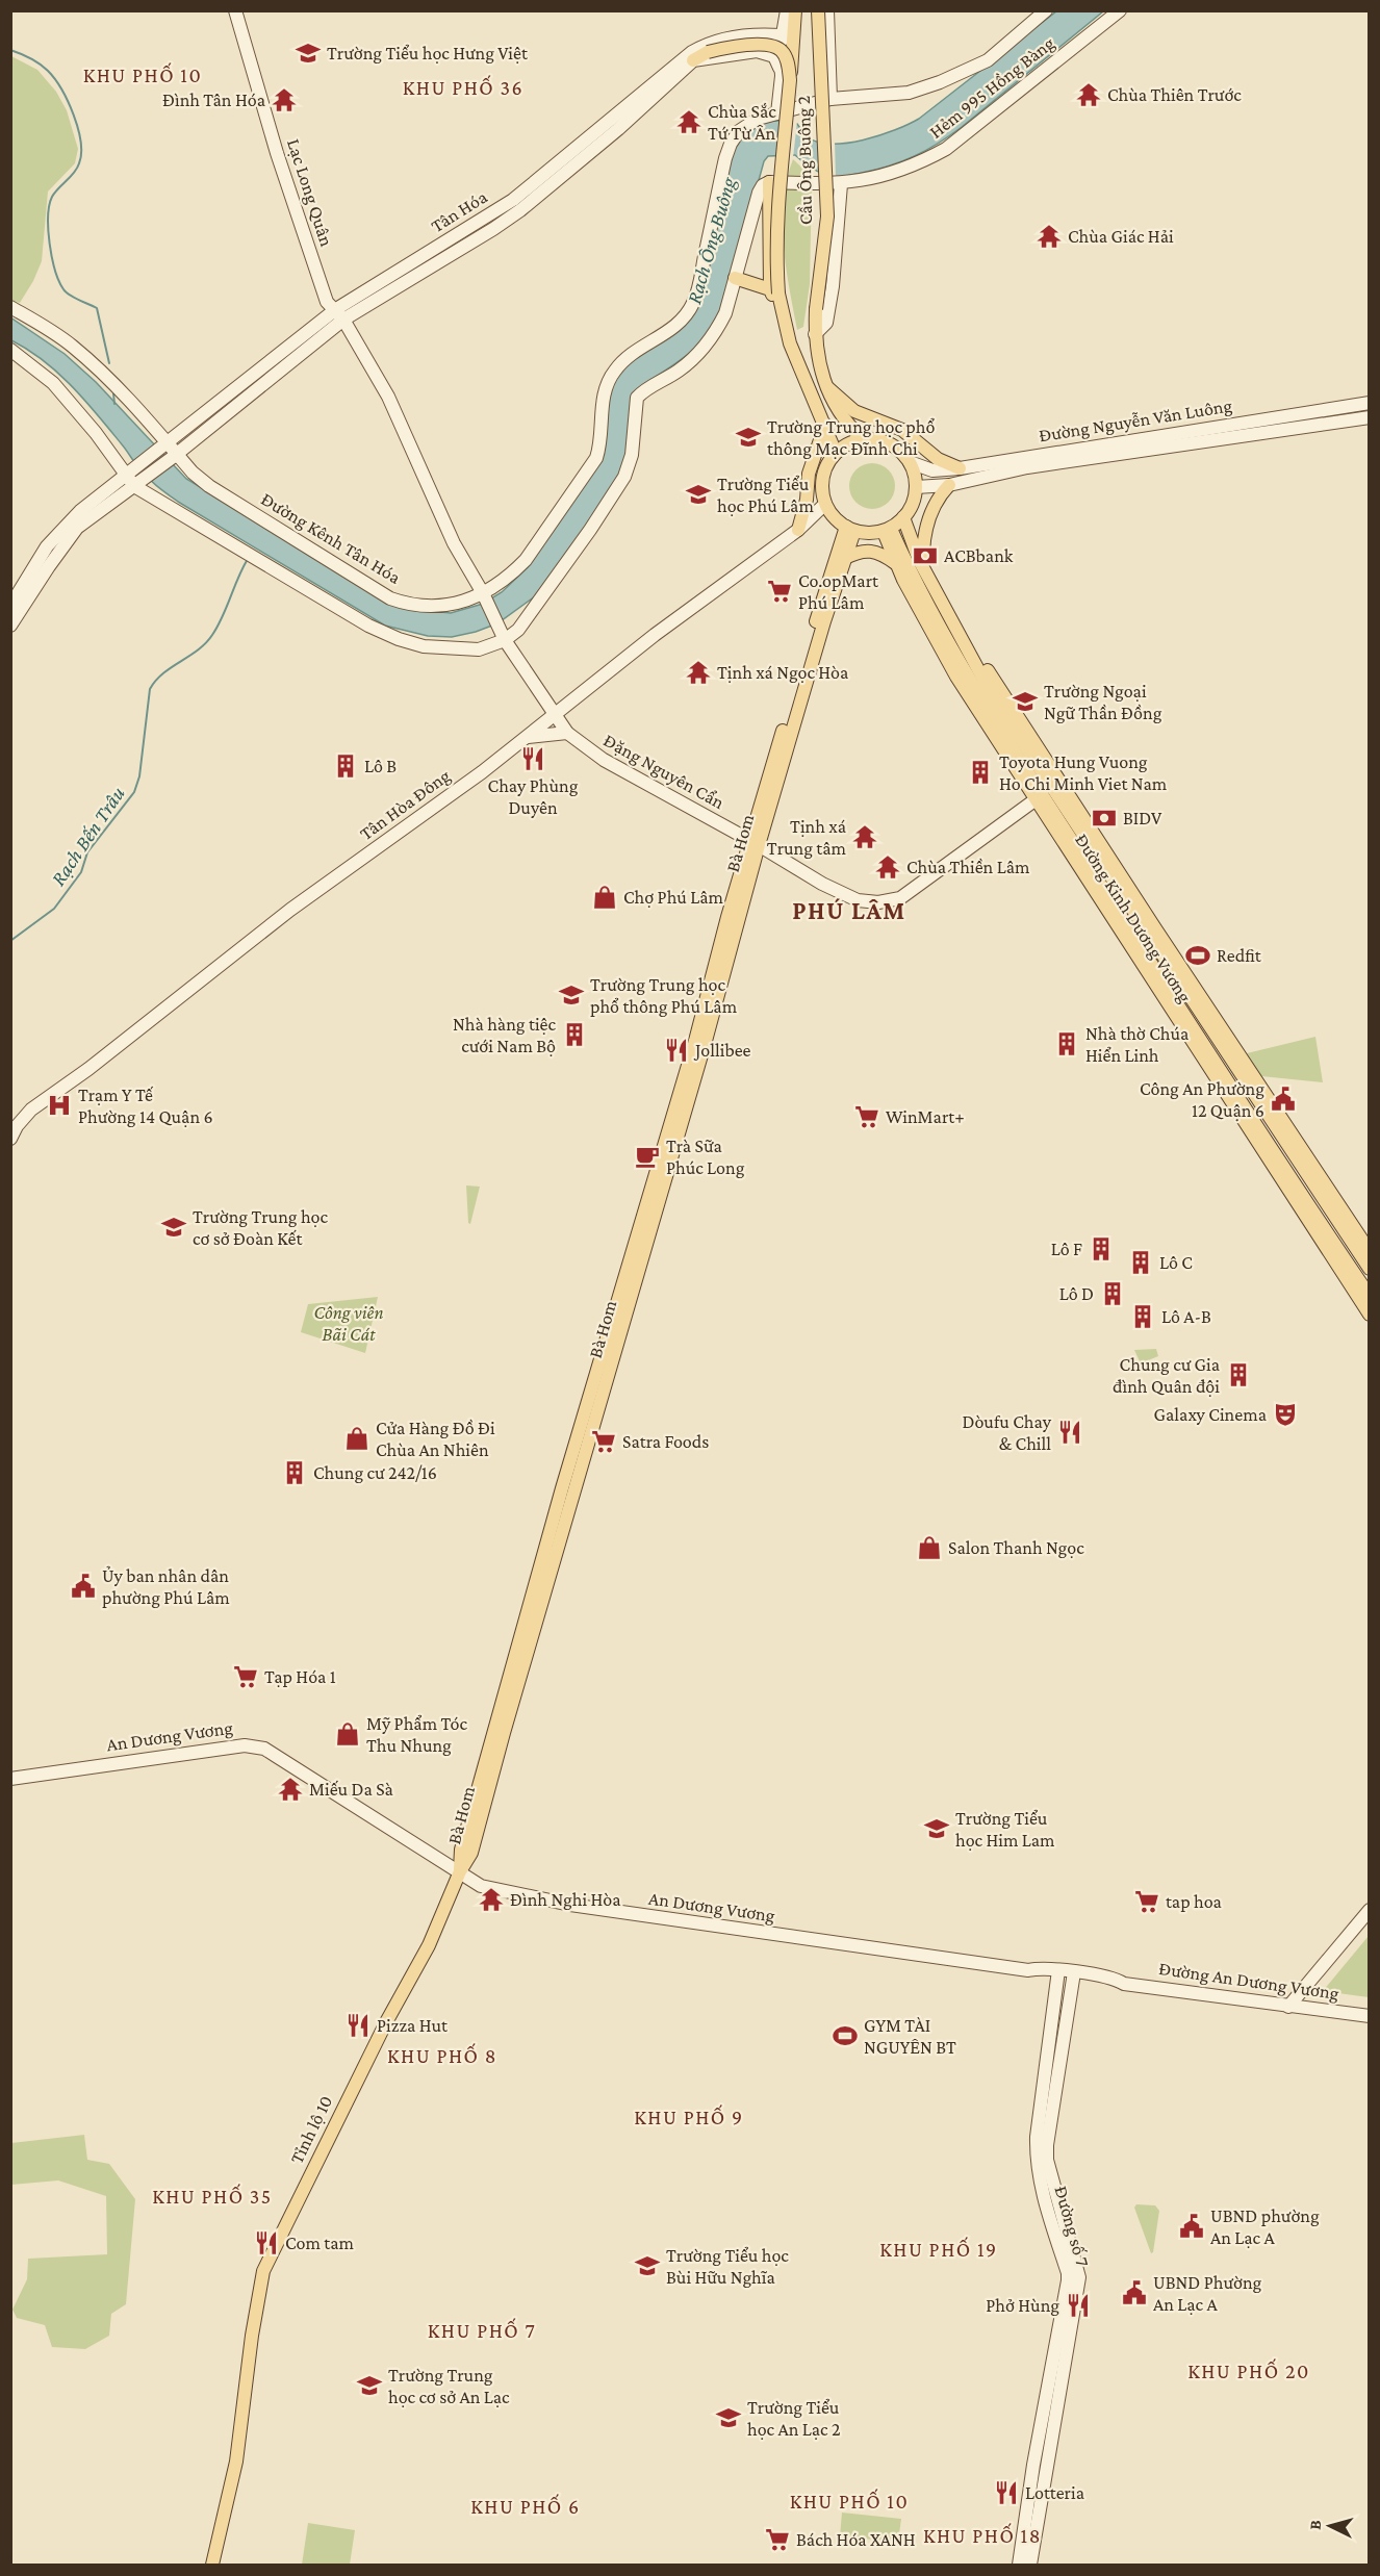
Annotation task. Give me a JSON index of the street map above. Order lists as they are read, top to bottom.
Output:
{
  "streets": {
    "main road": [
      "Hẻm 995 Hồng Bàng",
      "Cầu Ông Buông 2",
      "Lạc Long Quân",
      "Tân Hóa",
      "Đường Nguyễn Văn Luông",
      "Đường Kênh Tân Hóa",
      "Đặng Nguyên Cẩn",
      "Tân Hòa Đông",
      "Bà Hom",
      "Đường Kinh Dương Vương",
      "An Dương Vương",
      "Đường An Dương Vương",
      "Tỉnh lộ 10",
      "Đường số 7"
    ]
  },
  "crossings": [
    ["Cầu Ông Buông 2", "Đường Nguyễn Văn Luông"],
    ["Cầu Ông Buông 2", "Tân Hòa Đông"],
    ["Cầu Ông Buông 2", "Bà Hom"],
    ["Cầu Ông Buông 2", "Đường Kinh Dương Vương"],
    ["Lạc Long Quân", "Tân Hóa"],
    ["Tân Hóa", "Đường Kênh Tân Hóa"],
    ["Đường Nguyễn Văn Luông", "Tân Hòa Đông"],
    ["Đường Nguyễn Văn Luông", "Bà Hom"],
    ["Đường Nguyễn Văn Luông", "Đường Kinh Dương Vương"],
    ["Đường Kênh Tân Hóa", "Đặng Nguyên Cẩn"],
    ["Đặng Nguyên Cẩn", "Tân Hòa Đông"],
    ["Đặng Nguyên Cẩn", "Bà Hom"],
    ["Đặng Nguyên Cẩn", "Đường Kinh Dương Vương"],
    ["Tân Hòa Đông", "Bà Hom"],
    ["Tân Hòa Đông", "Đường Kinh Dương Vương"],
    ["Bà Hom", "Đường Kinh Dương Vương"],
    ["Bà Hom", "An Dương Vương"],
    ["Bà Hom", "Tỉnh lộ 10"],
    ["An Dương Vương", "Đường An Dương Vương"],
    ["An Dương Vương", "Tỉnh lộ 10"],
    ["Đường An Dương Vương", "Đường số 7"]
  ],
  "districts": [
    "KHU PHỐ 10",
    "KHU PHỐ 36",
    "PHÚ LÂM",
    "KHU PHỐ 8",
    "KHU PHỐ 9",
    "KHU PHỐ 35",
    "KHU PHỐ 19",
    "KHU PHỐ 7",
    "KHU PHỐ 20",
    "KHU PHỐ 10",
    "KHU PHỐ 6",
    "KHU PHỐ 18"
  ],
  "water": ["Rạch Ông Buông", "Rạch Bến Trâu"],
  "parks": ["Công viên Bãi Cát"],
  "places": {
    "school or university": [
      "Trường Tiểu học Hưng Việt",
      "Trường Trung học phổ thông Mạc Đĩnh Chi",
      "Trường Tiểu học Phú Lâm",
      "Trường Ngoại Ngữ Thần Đồng",
      "Trường Trung học phổ thông Phú Lâm",
      "Trường Trung học cơ sở Đoàn Kết",
      "Trường Tiểu học Him Lam",
      "Trường Tiểu học Bùi Hữu Nghĩa",
      "Trường Trung học cơ sở An Lạc",
      "Trường Tiểu học An Lạc 2"
    ],
    "temple": [
      "Chùa Thiên Trước",
      "Đình Tân Hóa",
      "Chùa Sắc Tứ Từ Ân",
      "Chùa Giác Hải",
      "Tịnh xá Ngọc Hòa",
      "Tịnh xá Trung tâm",
      "Chùa Thiền Lâm",
      "Miếu Da Sà",
      "Đình Nghi Hòa"
    ],
    "bank": ["ACBbank", "BIDV"],
    "supermarket": [
      "Co.opMart Phú Lâm",
      "WinMart+",
      "Satra Foods",
      "Tạp Hóa 1",
      "tap hoa",
      "Bách Hóa XANH"
    ],
    "restaurant": [
      "Chay Phùng Duyên",
      "Jollibee",
      "Dòufu Chay & Chill",
      "Pizza Hut",
      "Com tam",
      "Phở Hùng",
      "Lotteria"
    ],
    "building": [
      "Lô B",
      "Toyota Hung Vuong Ho Chi Minh Viet Nam",
      "Nhà hàng tiệc cưới Nam Bộ",
      "Nhà thờ Chúa Hiển Linh",
      "Lô F",
      "Lô C",
      "Lô D",
      "Lô A-B",
      "Chung cư Gia đình Quân đội",
      "Chung cư 242/16"
    ],
    "shop": [
      "Chợ Phú Lâm",
      "Cửa Hàng Đồ Đi Chùa An Nhiên",
      "Salon Thanh Ngọc",
      "Mỹ Phẩm Tóc Thu Nhung"
    ],
    "sports": ["Redfit", "GYM TÀI NGUYÊN BT"],
    "public building": [
      "Công An Phường 12 Quận 6",
      "Ủy ban nhân dân phường Phú Lâm",
      "UBND phường An Lạc A",
      "UBND Phường An Lạc A"
    ],
    "hospital": ["Trạm Y Tế Phường 14 Quận 6"],
    "cafe": ["Trà Sữa Phúc Long"],
    "theatre": ["Galaxy Cinema"]
  },
  "north": "left"
}
